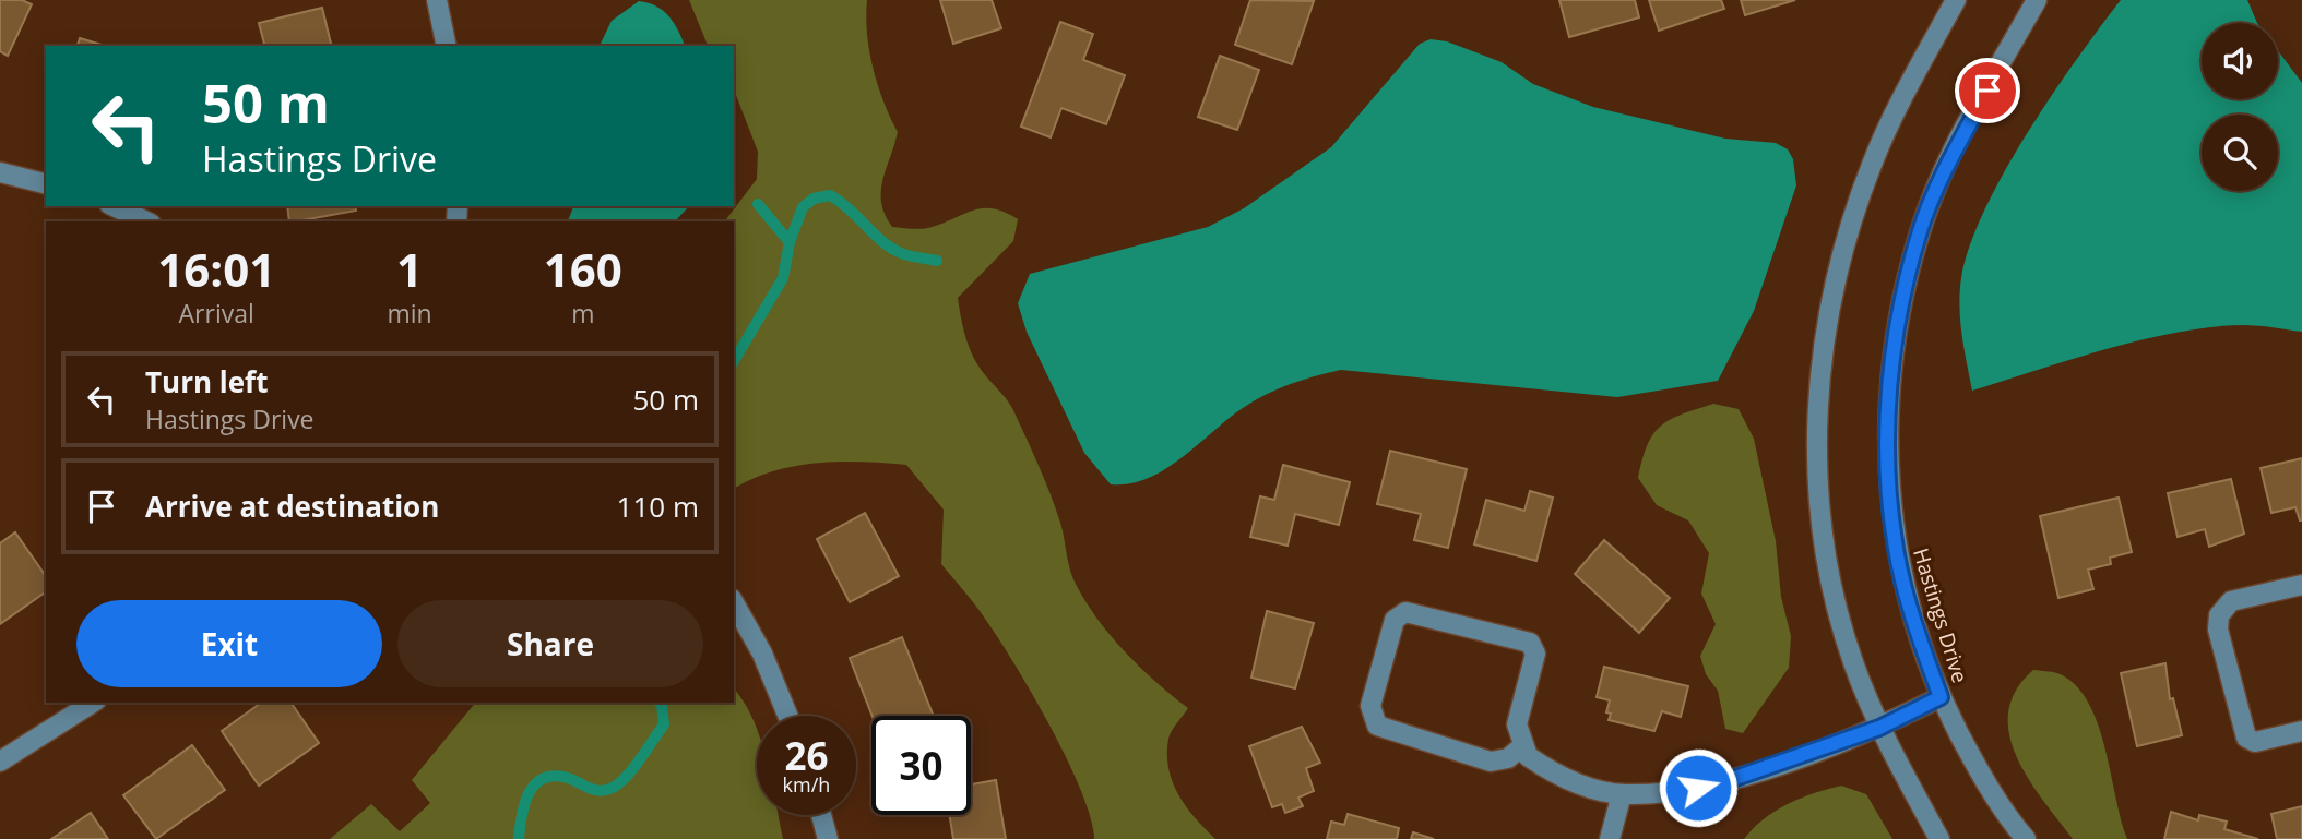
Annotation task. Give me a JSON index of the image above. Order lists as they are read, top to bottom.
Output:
{
  "streets": {
    "street": ["Hastings Drive"]
  },
  "page": {
    "turn": ["50 m", "Hastings Drive"],
    "eta": [
      "16:01",
      "Arrival",
      "1",
      "min",
      "160",
      "m"
    ],
    "list": [
      {
        "name": "Turn left",
        "note": "Hastings Drive",
        "value": "50 m"
      },
      {
        "name": "Arrive at destination",
        "value": "110 m"
      }
    ],
    "buttons": ["Exit", "Share"],
    "speed": "26 km/h",
    "limit": "30"
  }
}
